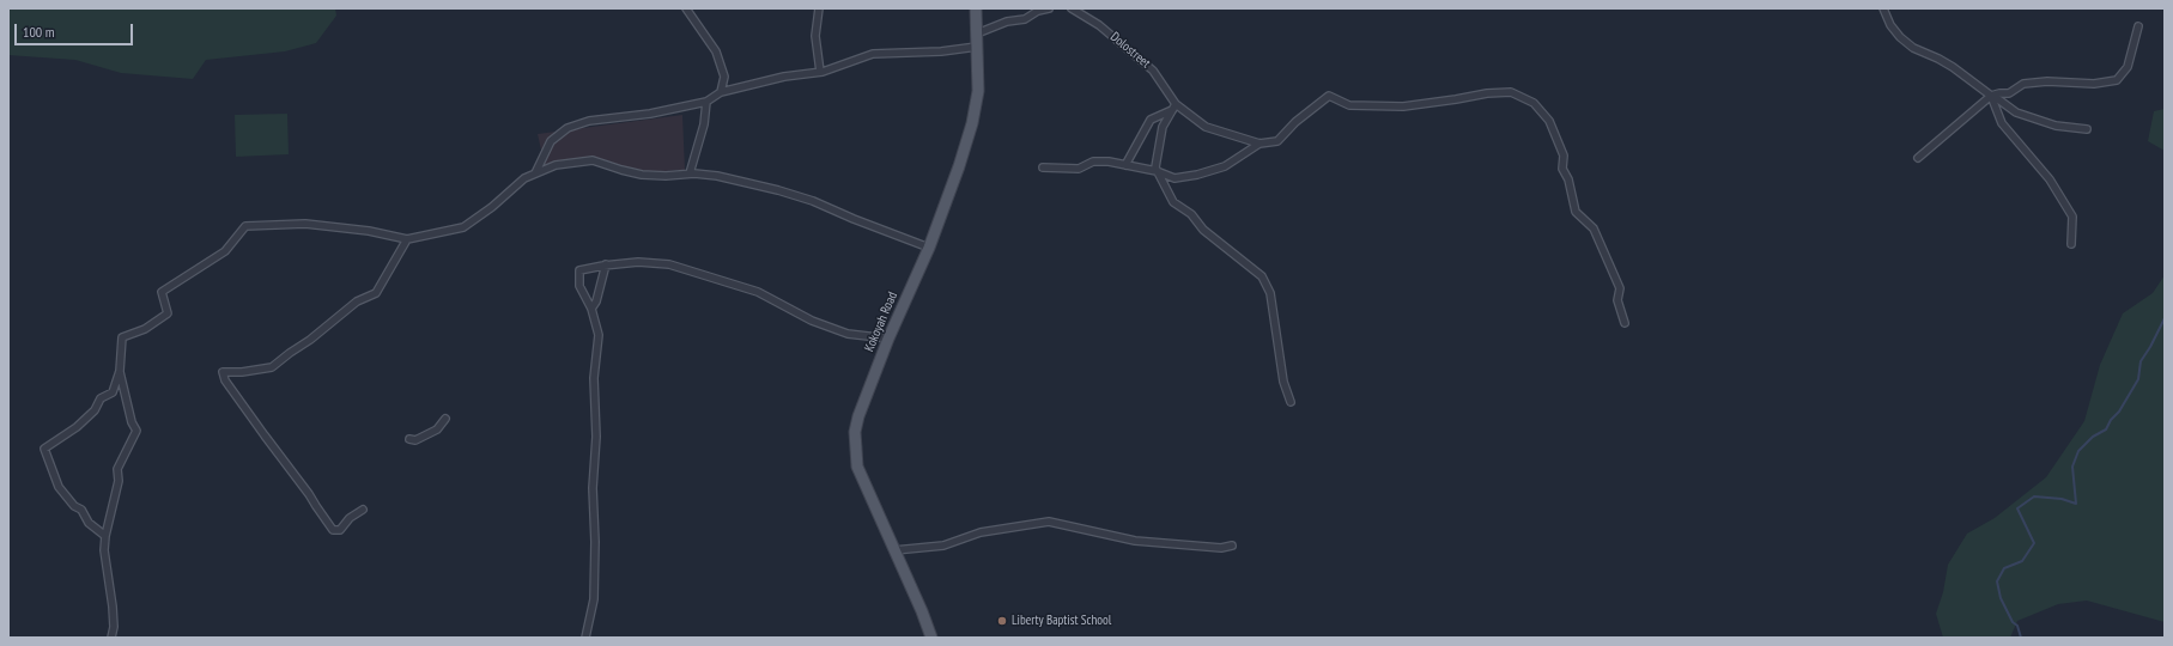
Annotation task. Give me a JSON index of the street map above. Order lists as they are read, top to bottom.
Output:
{
  "streets": {
    "main road": ["Kokoyah Road"],
    "street": ["Dolostreet"]
  },
  "places": ["Liberty Baptist School"],
  "scale_bar": "100 m"
}
